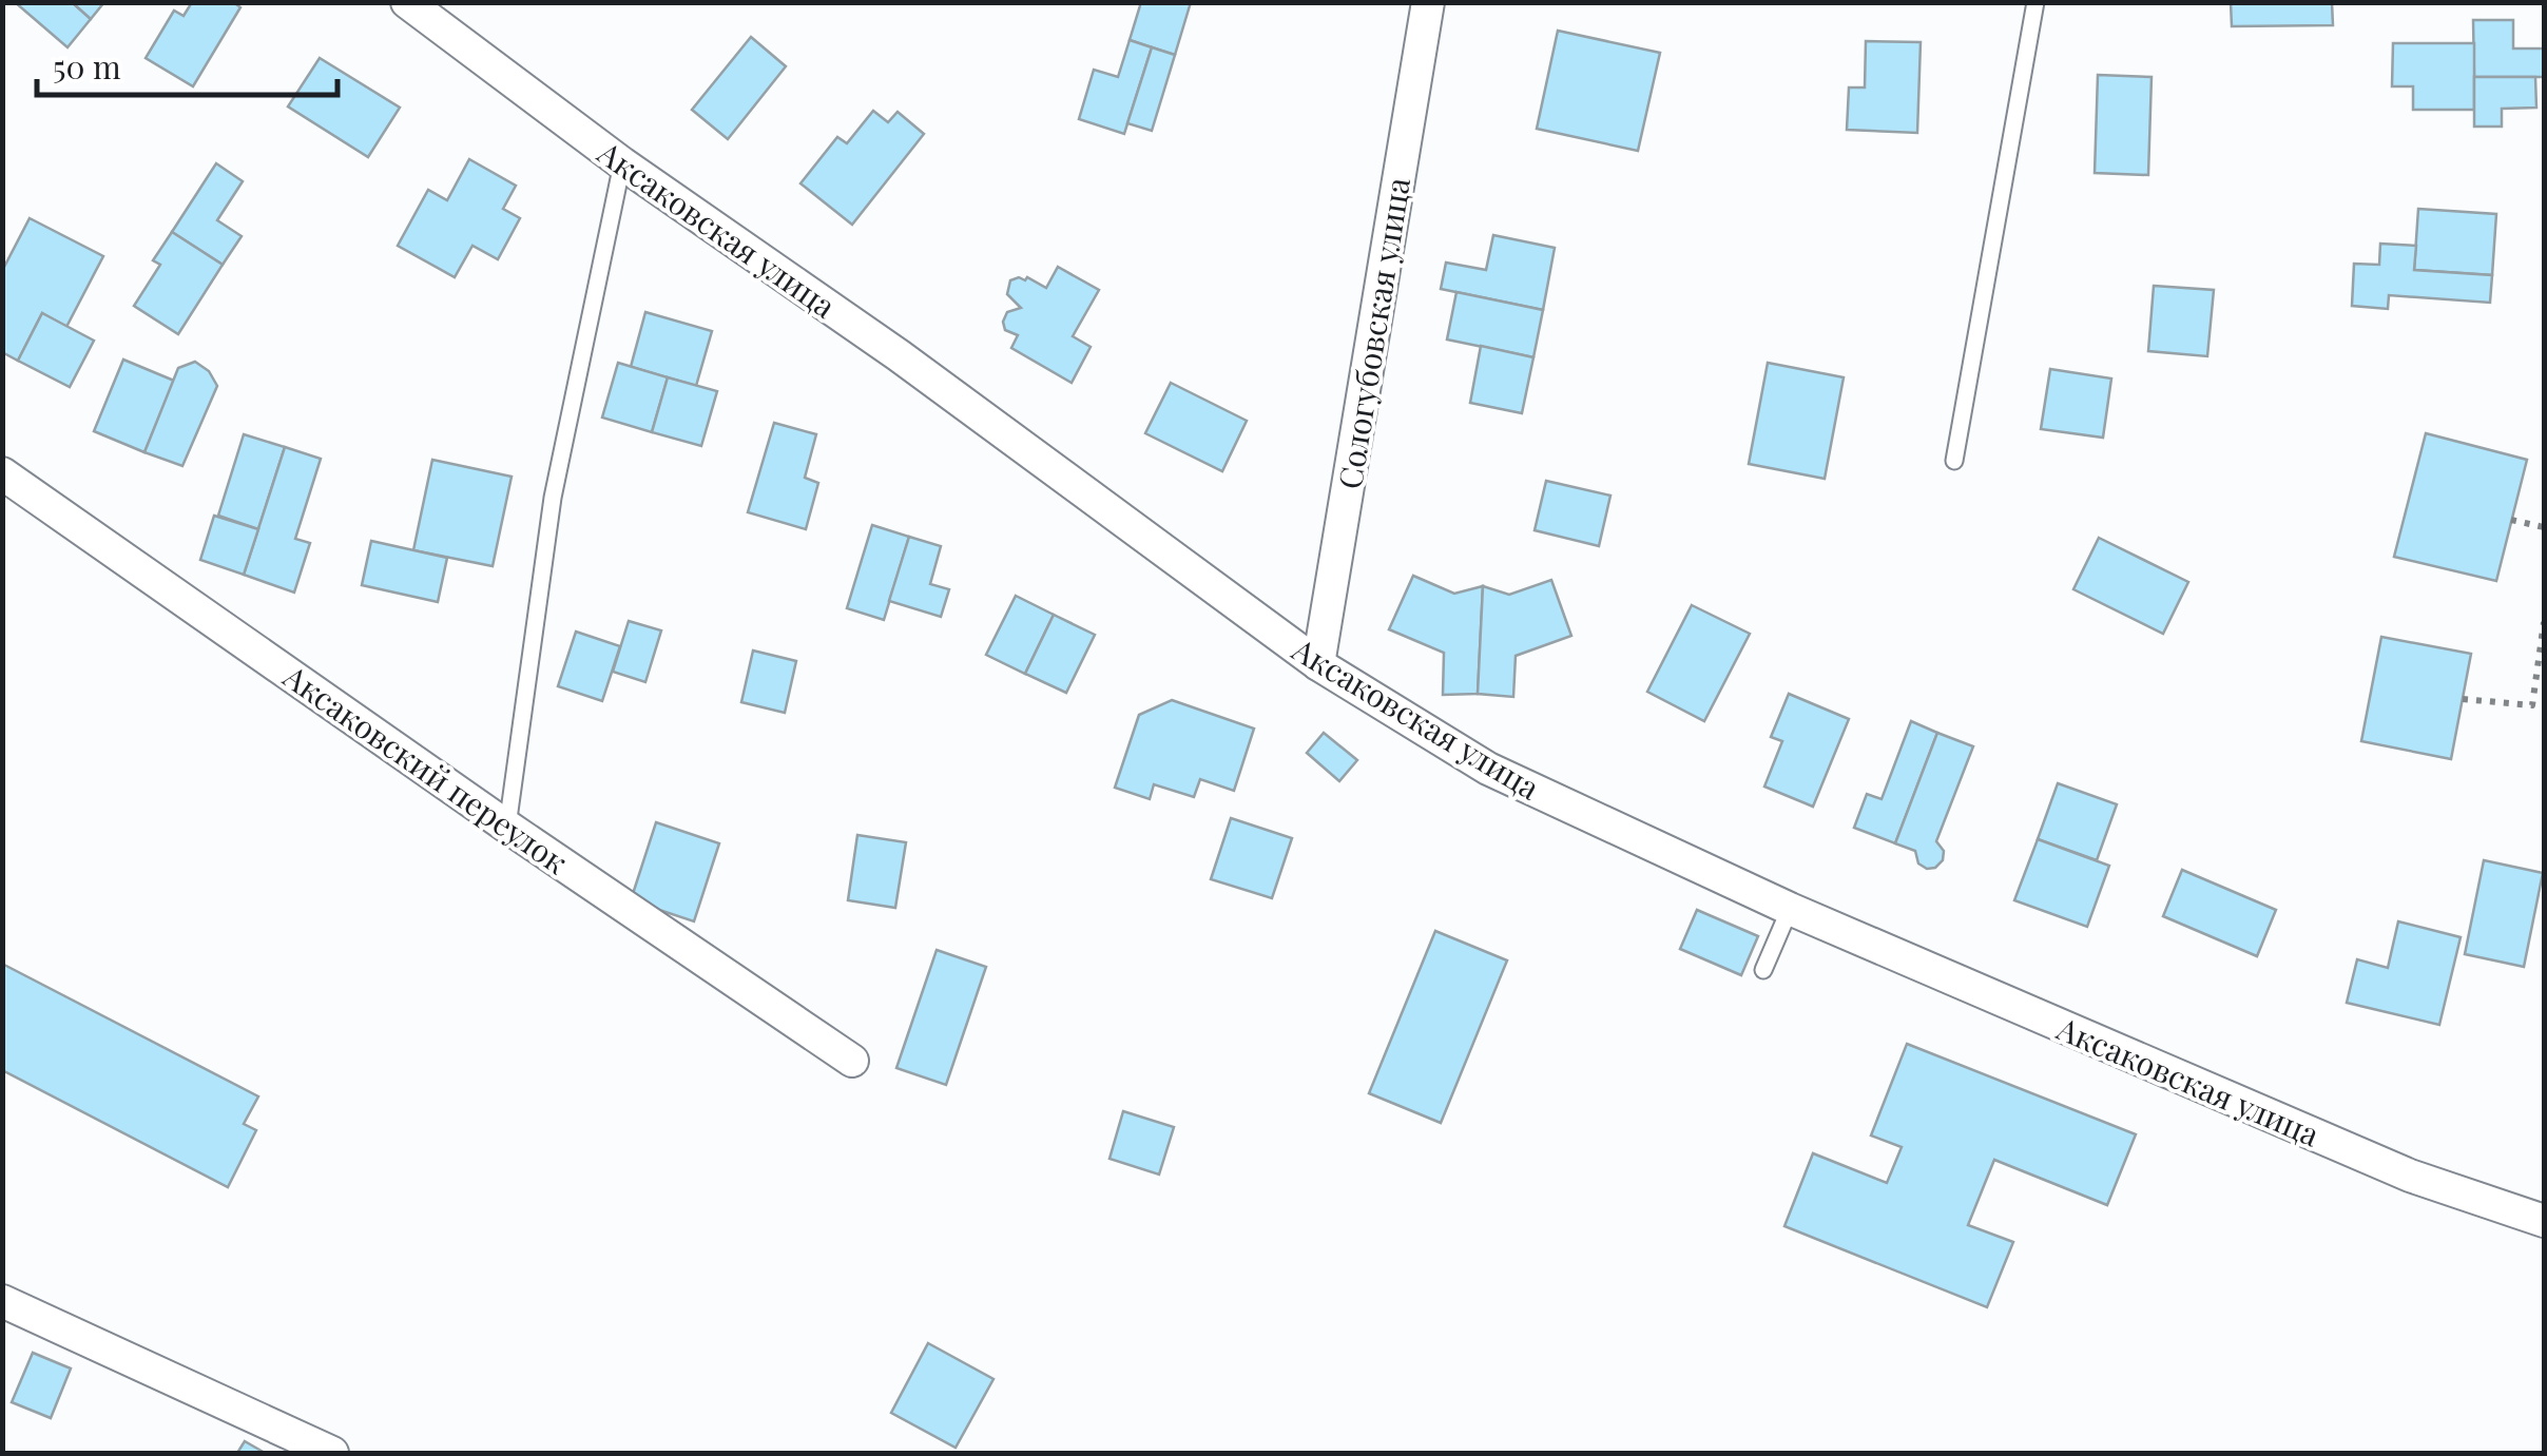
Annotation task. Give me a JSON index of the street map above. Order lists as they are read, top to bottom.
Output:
{
  "streets": {
    "street": ["Аксаковская улица", "Сологубовская улица", "Аксаковский переулок"]
  },
  "crossings": [
    ["Аксаковская улица", "Сологубовская улица"]
  ],
  "scale_bar": "50 m"
}
